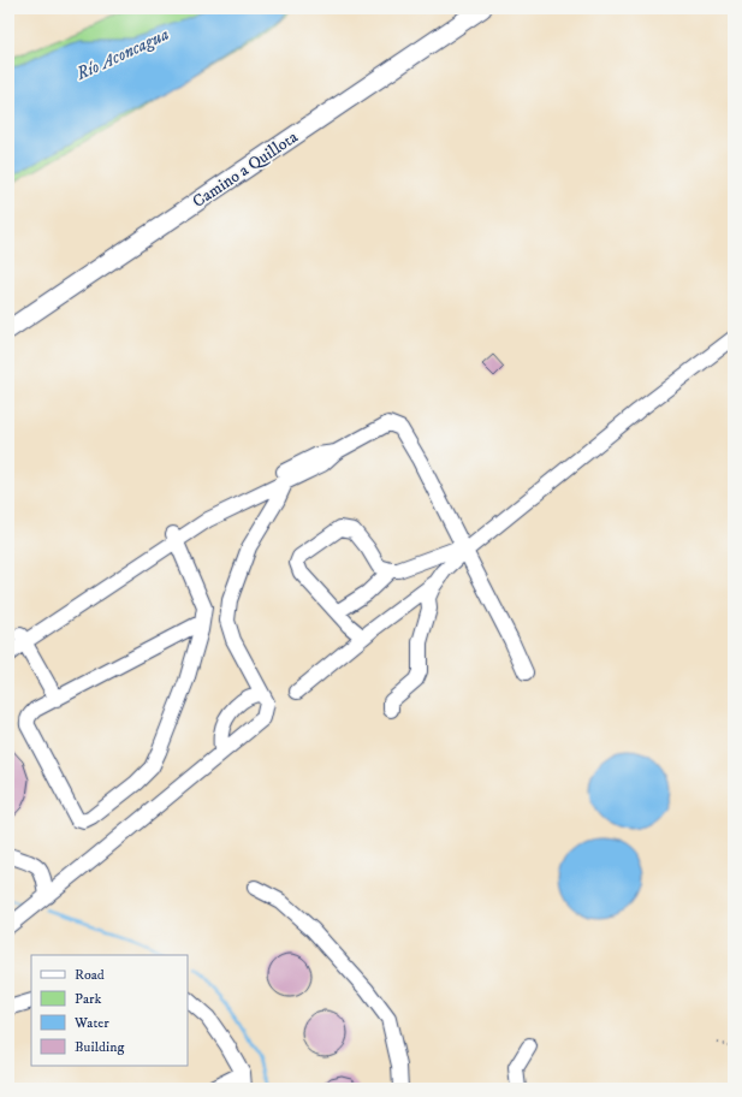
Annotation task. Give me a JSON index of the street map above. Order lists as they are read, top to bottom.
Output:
{
  "streets": {
    "main road": ["Camino a Quillota"]
  },
  "water": ["Río Aconcagua"],
  "legend": [
    "Road",
    "Park",
    "Water",
    "Building"
  ]
}
